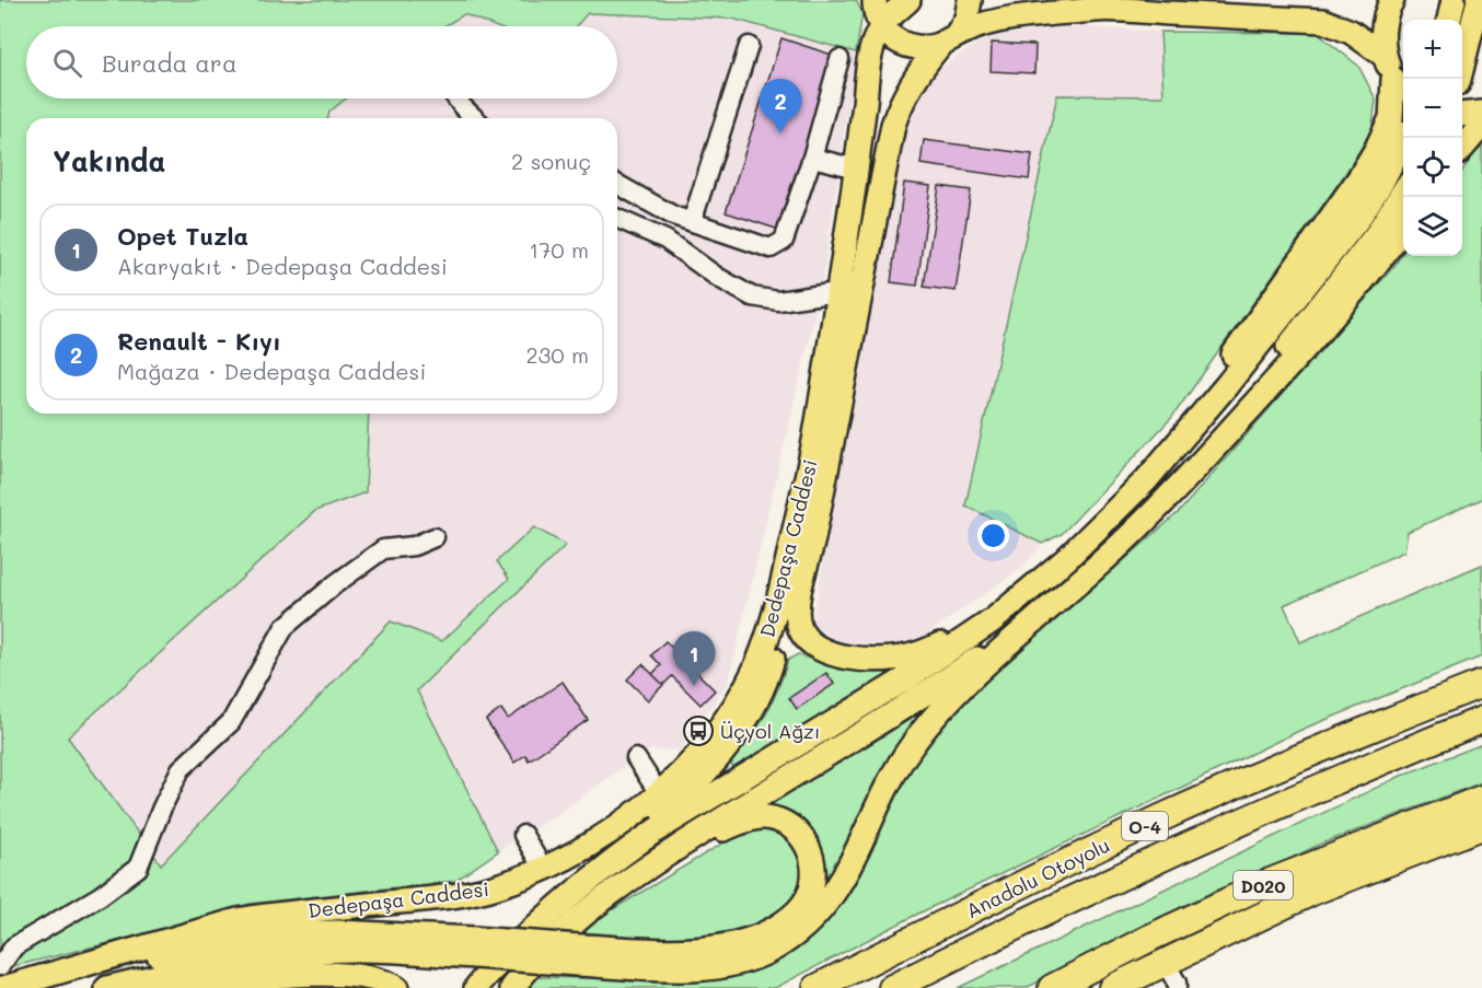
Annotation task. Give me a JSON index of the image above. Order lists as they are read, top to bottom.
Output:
{
  "streets": {
    "highway": ["O-4", "Anadolu Otoyolu", "D020"],
    "main road": ["Dedepaşa Caddesi"]
  },
  "places": {
    "bus stop": ["Üçyol Ağzı"]
  },
  "page": {
    "map_buttons": ["+", "−"],
    "search": "Burada ara",
    "pins": ["2", "1"],
    "heading": ["Yakında", "2 sonuç"],
    "list": [
      {
        "mark": "1",
        "name": "Opet Tuzla",
        "note": "Akaryakıt · Dedepaşa Caddesi",
        "value": "170 m"
      },
      {
        "mark": "2",
        "name": "Renault - Kıyı",
        "note": "Mağaza · Dedepaşa Caddesi",
        "value": "230 m"
      }
    ]
  }
}
